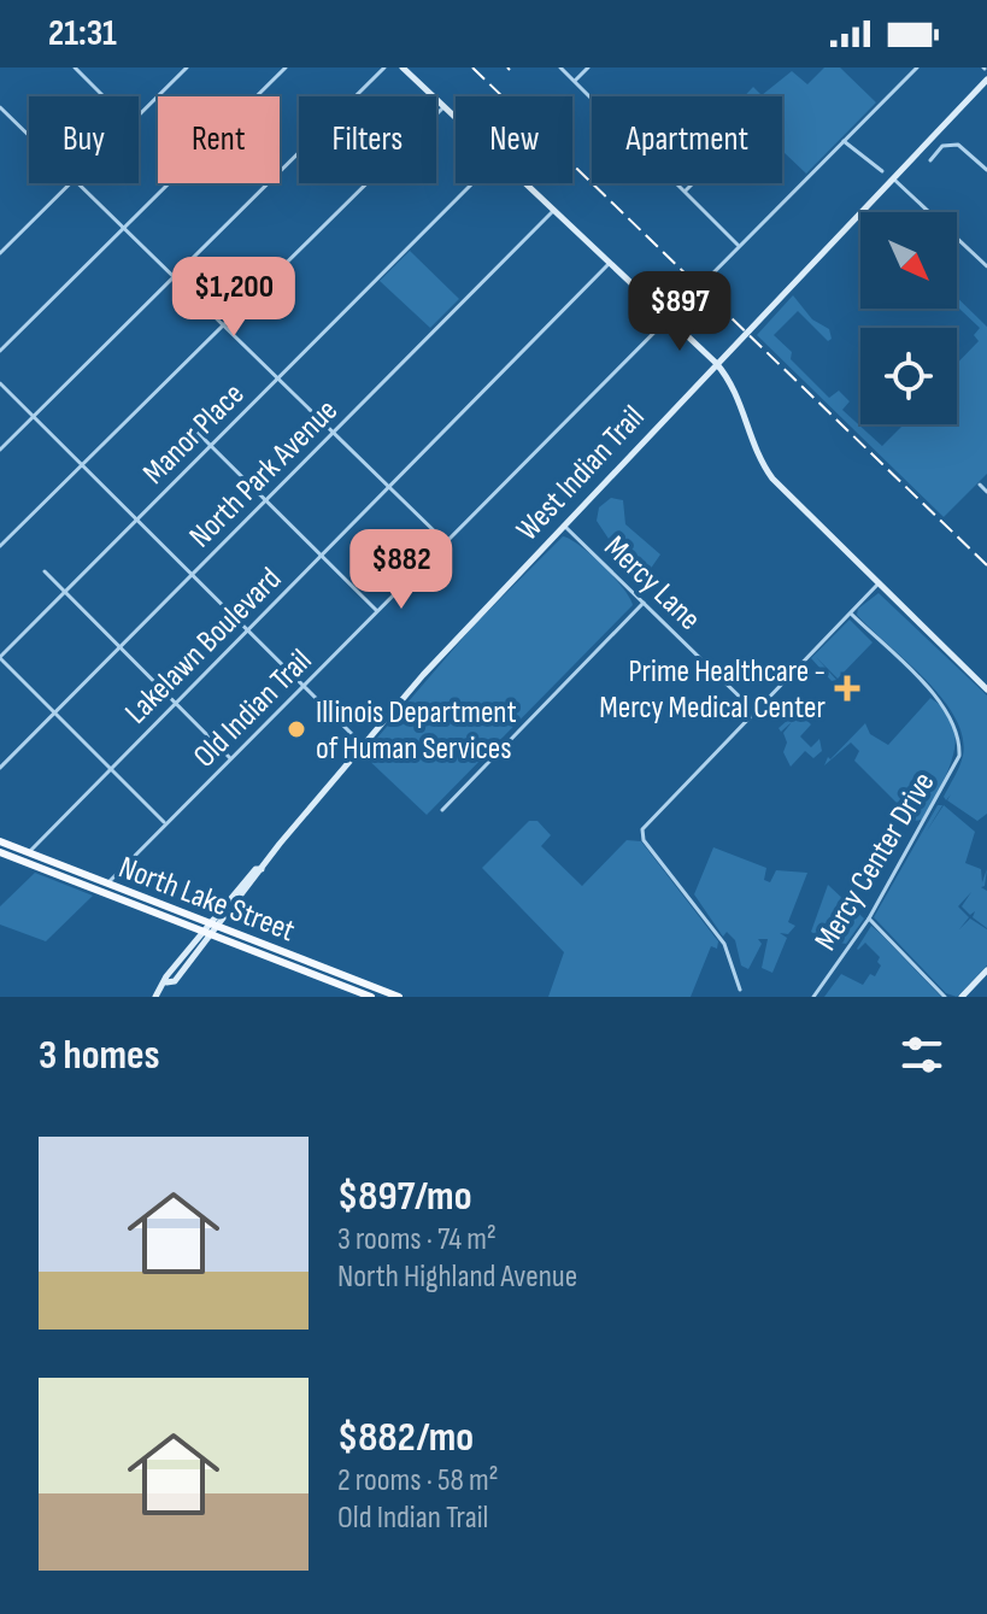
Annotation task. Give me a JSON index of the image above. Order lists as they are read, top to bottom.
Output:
{
  "streets": {
    "main road": ["West Indian Trail", "North Lake Street"],
    "street": [
      "Manor Place",
      "North Park Avenue",
      "Mercy Lane",
      "Lakelawn Boulevard",
      "Old Indian Trail",
      "Mercy Center Drive"
    ]
  },
  "crossings": [
    ["West Indian Trail", "Mercy Lane"],
    ["West Indian Trail", "North Lake Street"],
    ["Lakelawn Boulevard", "North Lake Street"],
    ["Old Indian Trail", "North Lake Street"]
  ],
  "places": {
    "health": ["Prime Healthcare - Mercy Medical Center"],
    "other": ["Illinois Department of Human Services"]
  },
  "north": "bottom right",
  "page": {
    "status": "21:31",
    "chip": [
      "Buy",
      "Rent",
      "Filters",
      "New",
      "Apartment"
    ],
    "price": ["$1,200", "$897", "$882"],
    "heading": "3 homes",
    "list": [
      {
        "name": "$897/mo",
        "note": "3 rooms · 74 m² · North Highland Avenue"
      },
      {
        "name": "$882/mo",
        "note": "2 rooms · 58 m² · Old Indian Trail"
      }
    ]
  }
}
